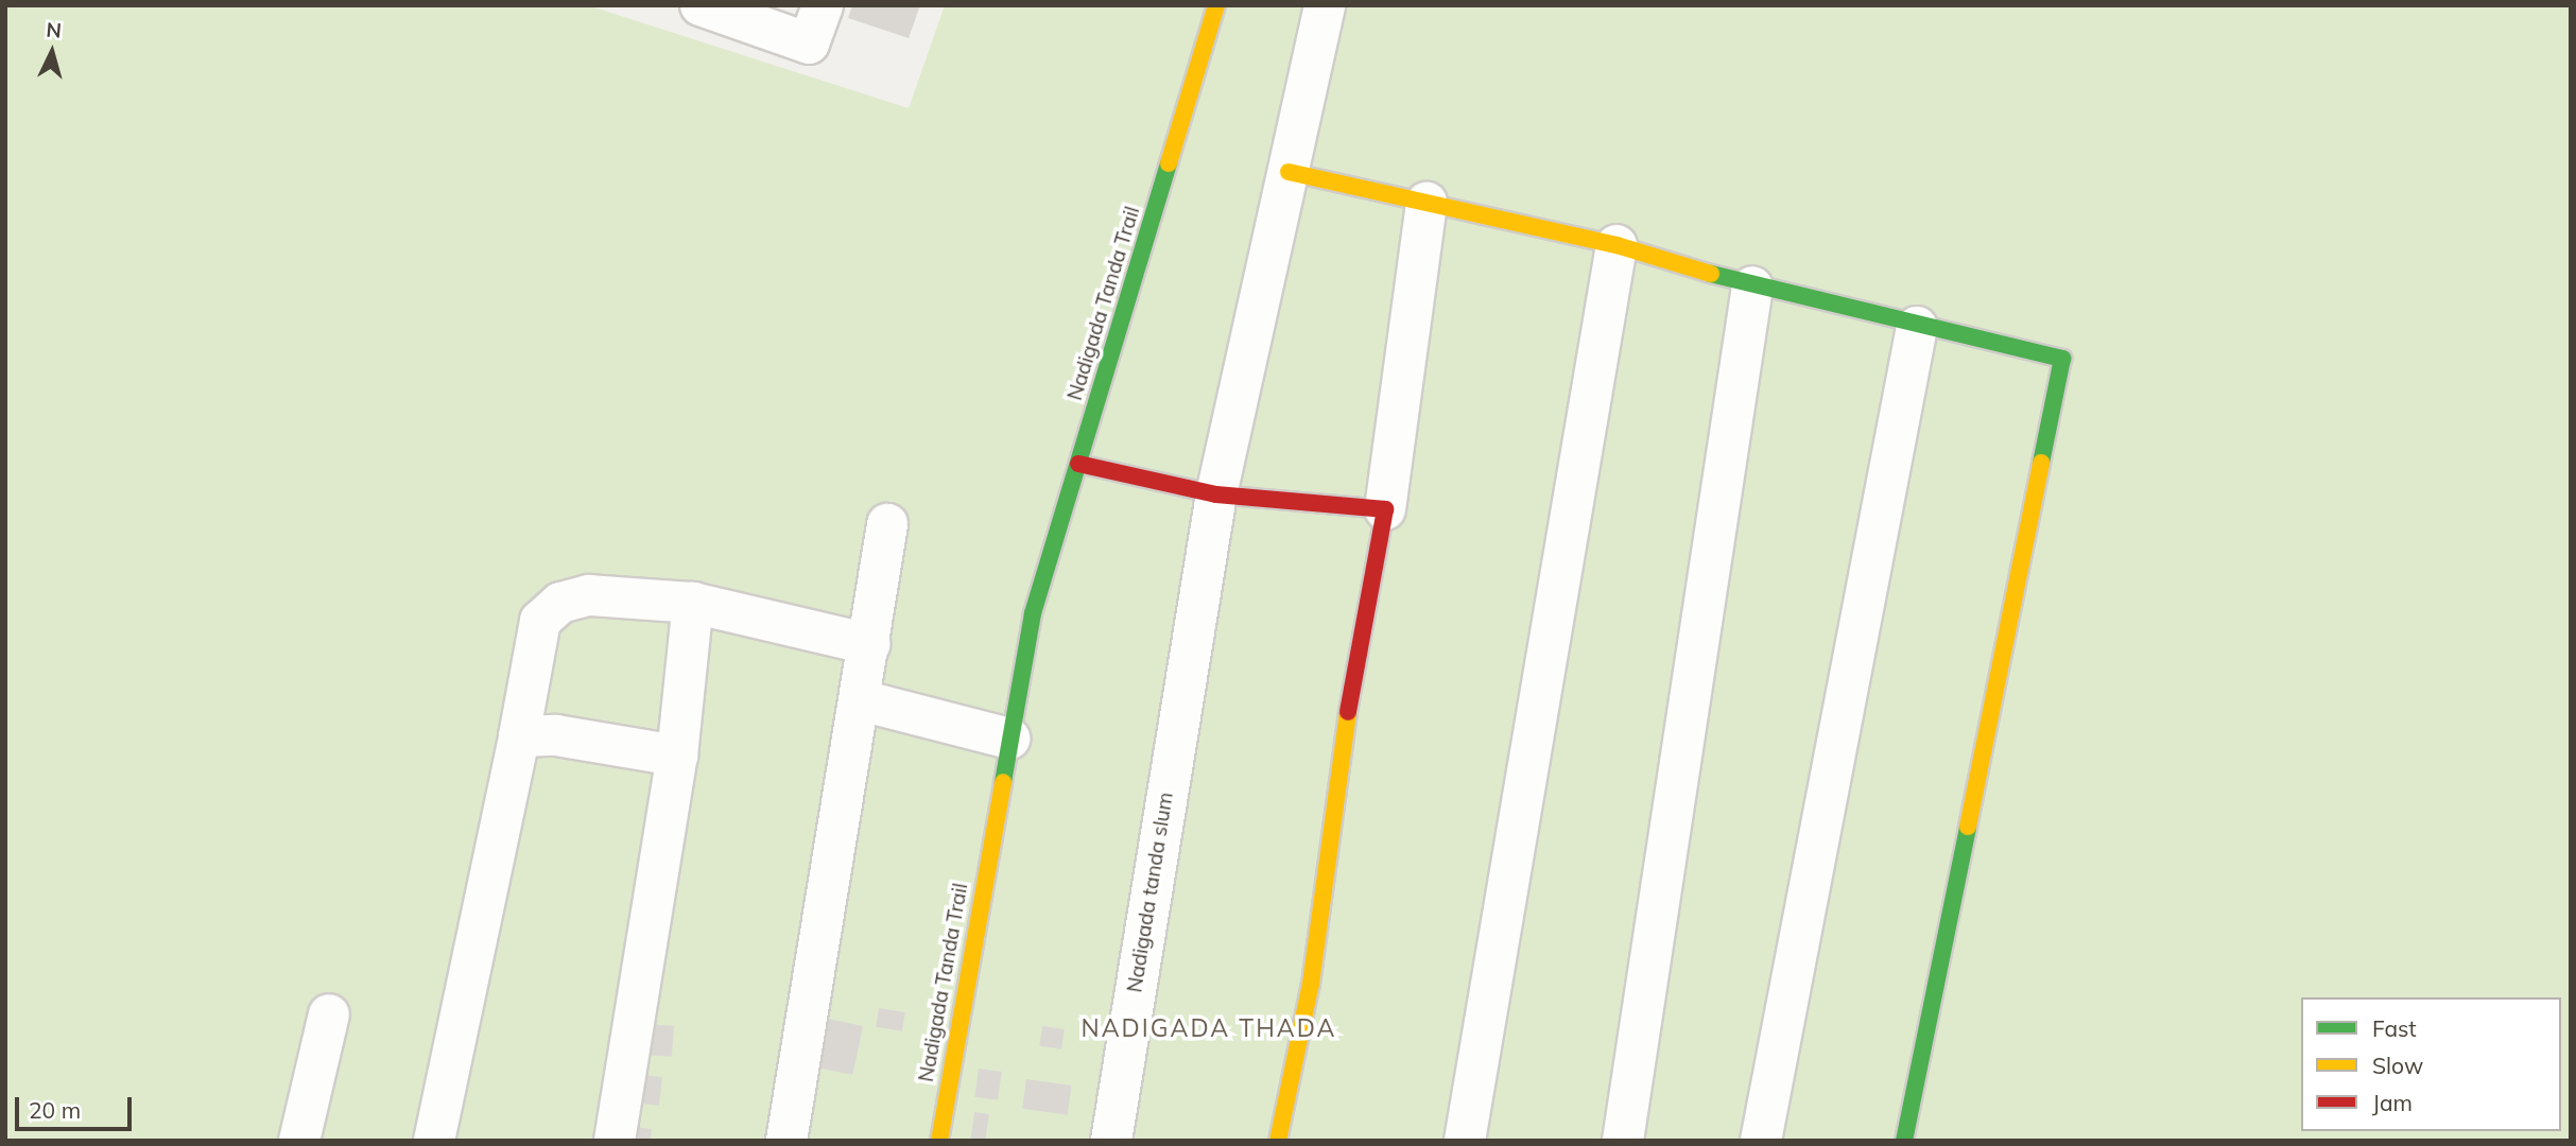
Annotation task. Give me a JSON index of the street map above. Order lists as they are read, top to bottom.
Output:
{
  "streets": {
    "street": ["Nadigada Tanda Trail", "Nadigada tanda slum"]
  },
  "districts": ["NADIGADA THADA"],
  "legend": ["Fast", "Slow", "Jam"],
  "scale_bar": "20 m",
  "north": "top"
}
